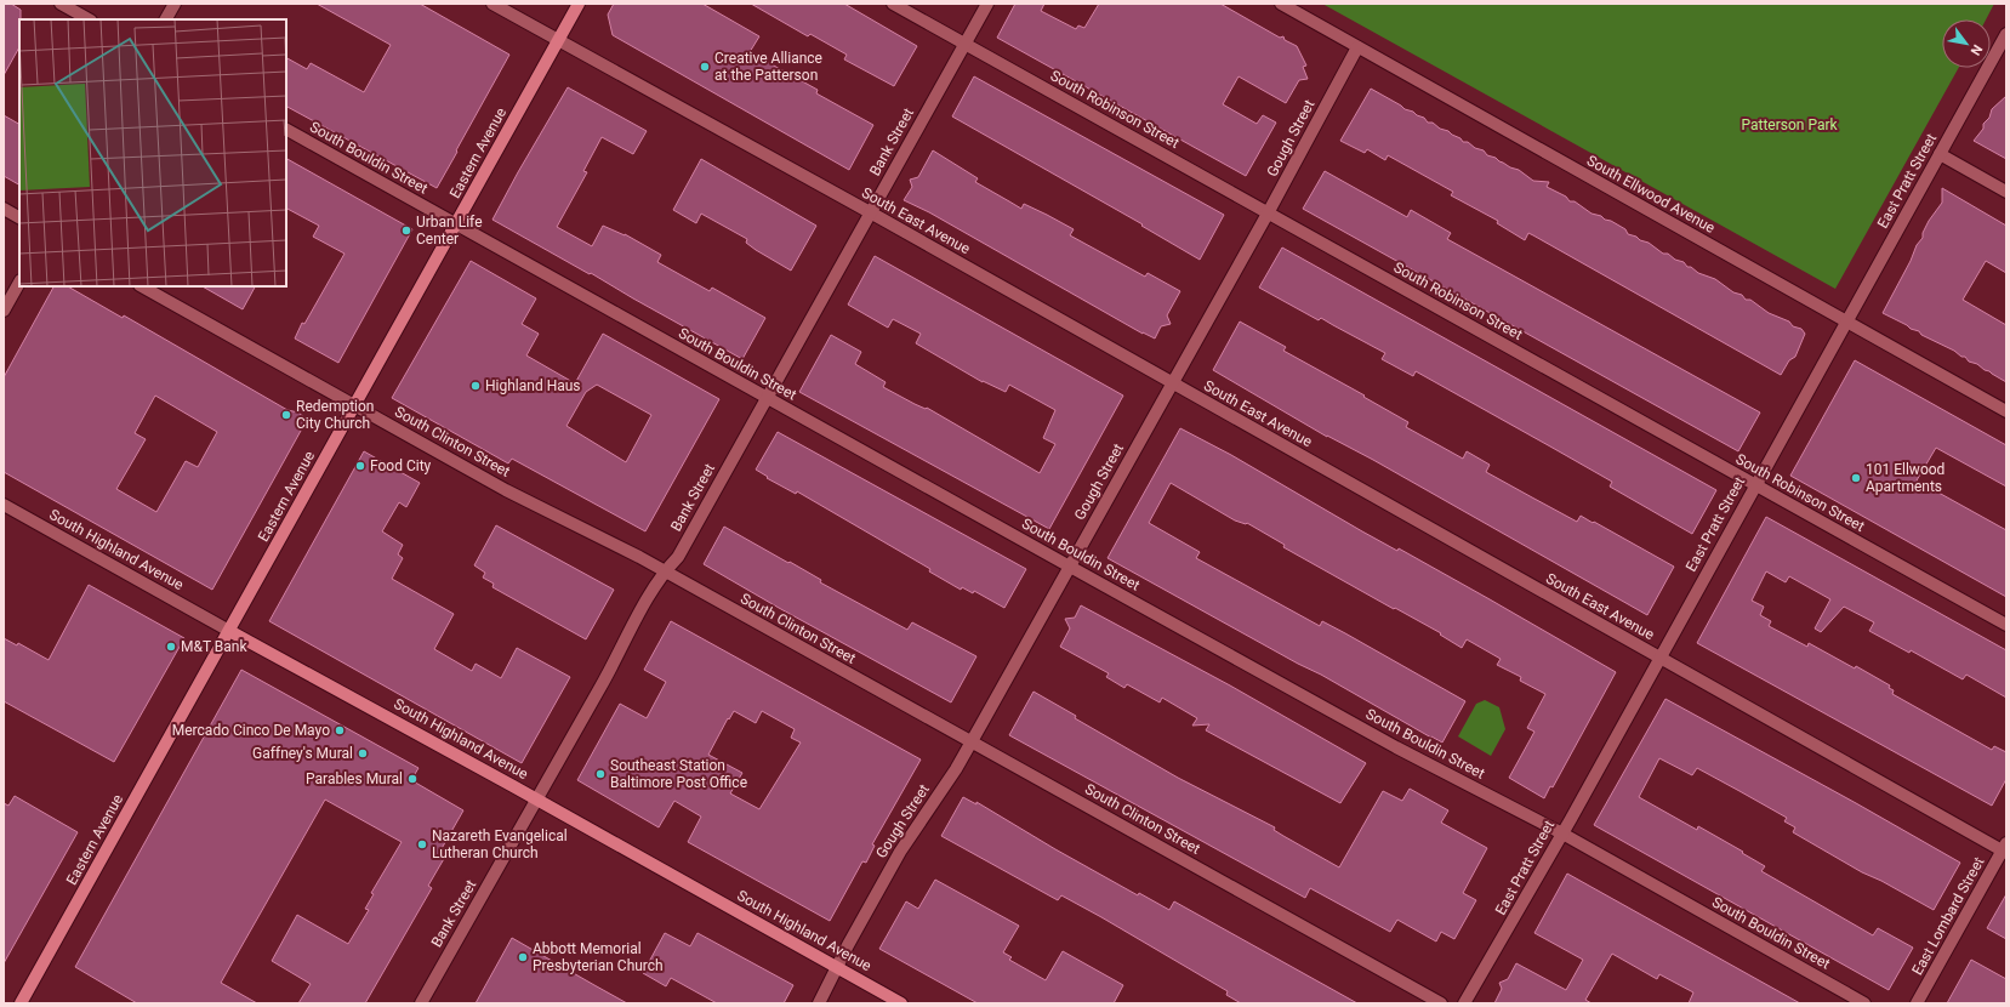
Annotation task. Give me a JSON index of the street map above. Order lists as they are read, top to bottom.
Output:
{
  "streets": {
    "main road": ["Eastern Avenue", "South Highland Avenue"],
    "street": [
      "South Robinson Street",
      "Gough Street",
      "Bank Street",
      "South Bouldin Street",
      "East Pratt Street",
      "South Ellwood Avenue",
      "South East Avenue",
      "South Clinton Street",
      "East Lombard Street"
    ]
  },
  "crossings": [
    ["South Robinson Street", "Gough Street"],
    ["South Robinson Street", "Bank Street"],
    ["South Robinson Street", "East Pratt Street"],
    ["Gough Street", "South Bouldin Street"],
    ["Gough Street", "South Ellwood Avenue"],
    ["Gough Street", "South East Avenue"],
    ["Gough Street", "South Clinton Street"],
    ["Gough Street", "South Highland Avenue"],
    ["Bank Street", "South Bouldin Street"],
    ["Bank Street", "South East Avenue"],
    ["Bank Street", "South Clinton Street"],
    ["Bank Street", "South Highland Avenue"],
    ["Eastern Avenue", "South Bouldin Street"],
    ["Eastern Avenue", "South East Avenue"],
    ["Eastern Avenue", "South Clinton Street"],
    ["Eastern Avenue", "South Highland Avenue"],
    ["South Bouldin Street", "East Pratt Street"],
    ["East Pratt Street", "South Ellwood Avenue"],
    ["East Pratt Street", "South East Avenue"],
    ["South East Avenue", "East Lombard Street"]
  ],
  "parks": ["Patterson Park"],
  "places": [
    "Creative Alliance at the Patterson",
    "Urban Life Center",
    "Highland Haus",
    "Redemption City Church",
    "Food City",
    "101 Ellwood Apartments",
    "M&T Bank",
    "Mercado Cinco De Mayo",
    "Gaffney's Mural",
    "Southeast Station Baltimore Post Office",
    "Parables Mural",
    "Nazareth Evangelical Lutheran Church",
    "Abbott Memorial Presbyterian Church"
  ],
  "north": "bottom right"
}
